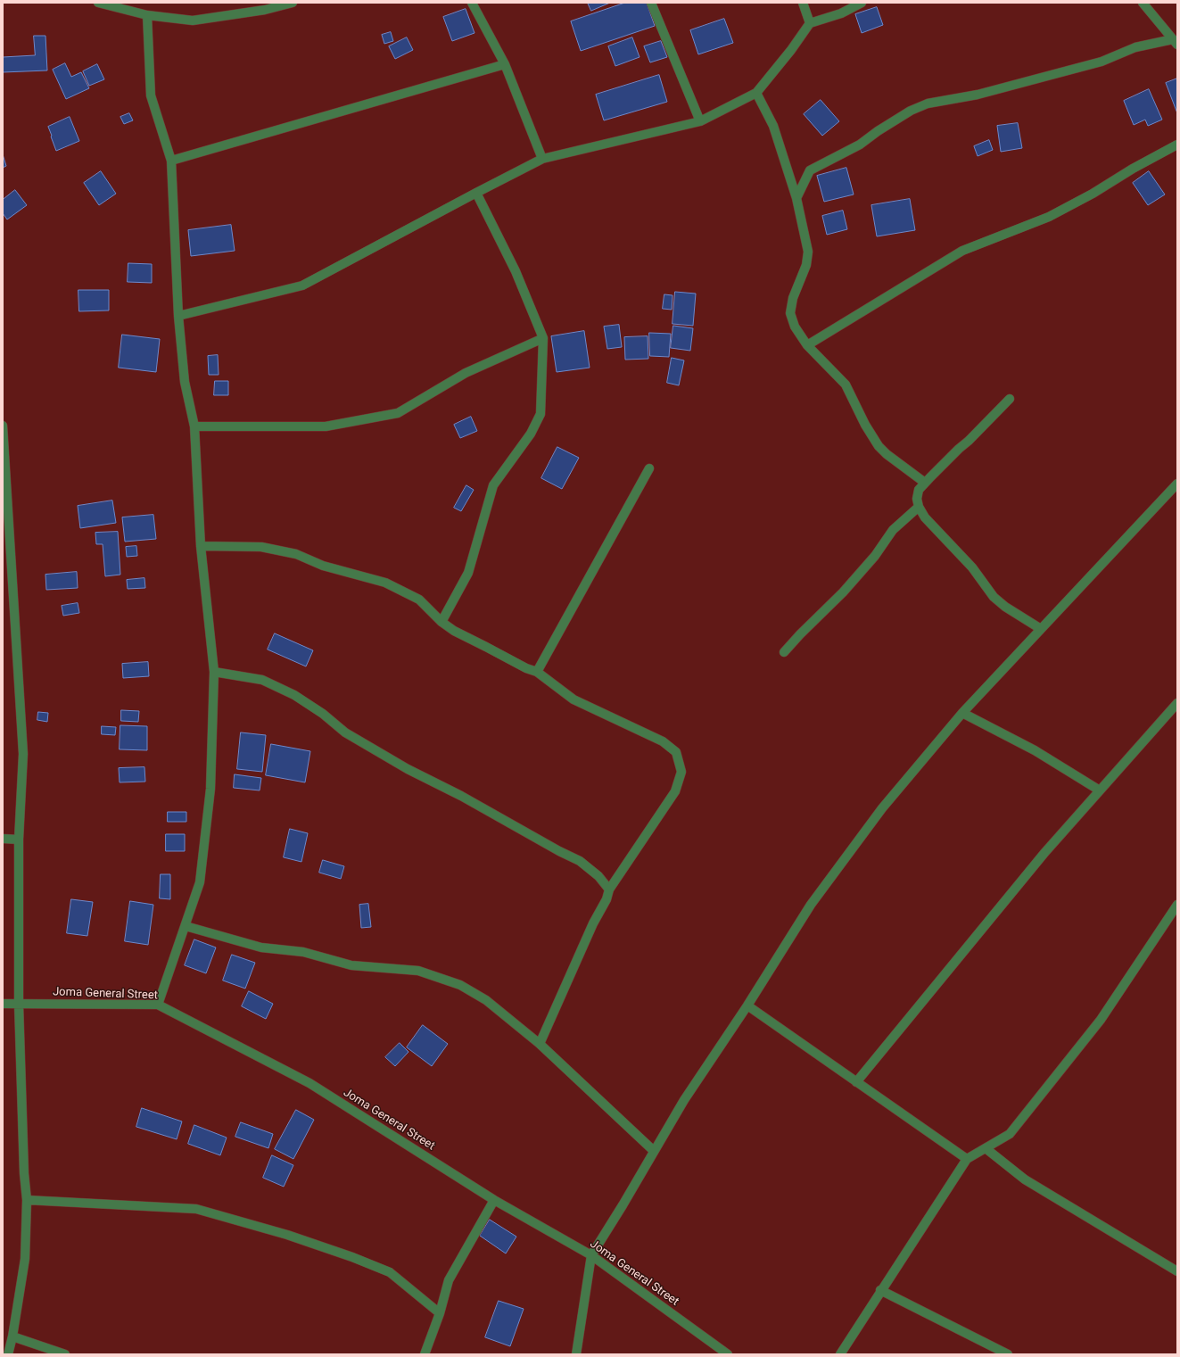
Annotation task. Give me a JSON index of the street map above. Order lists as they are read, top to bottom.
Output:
{
  "streets": {
    "street": ["Joma General Street"]
  }
}
